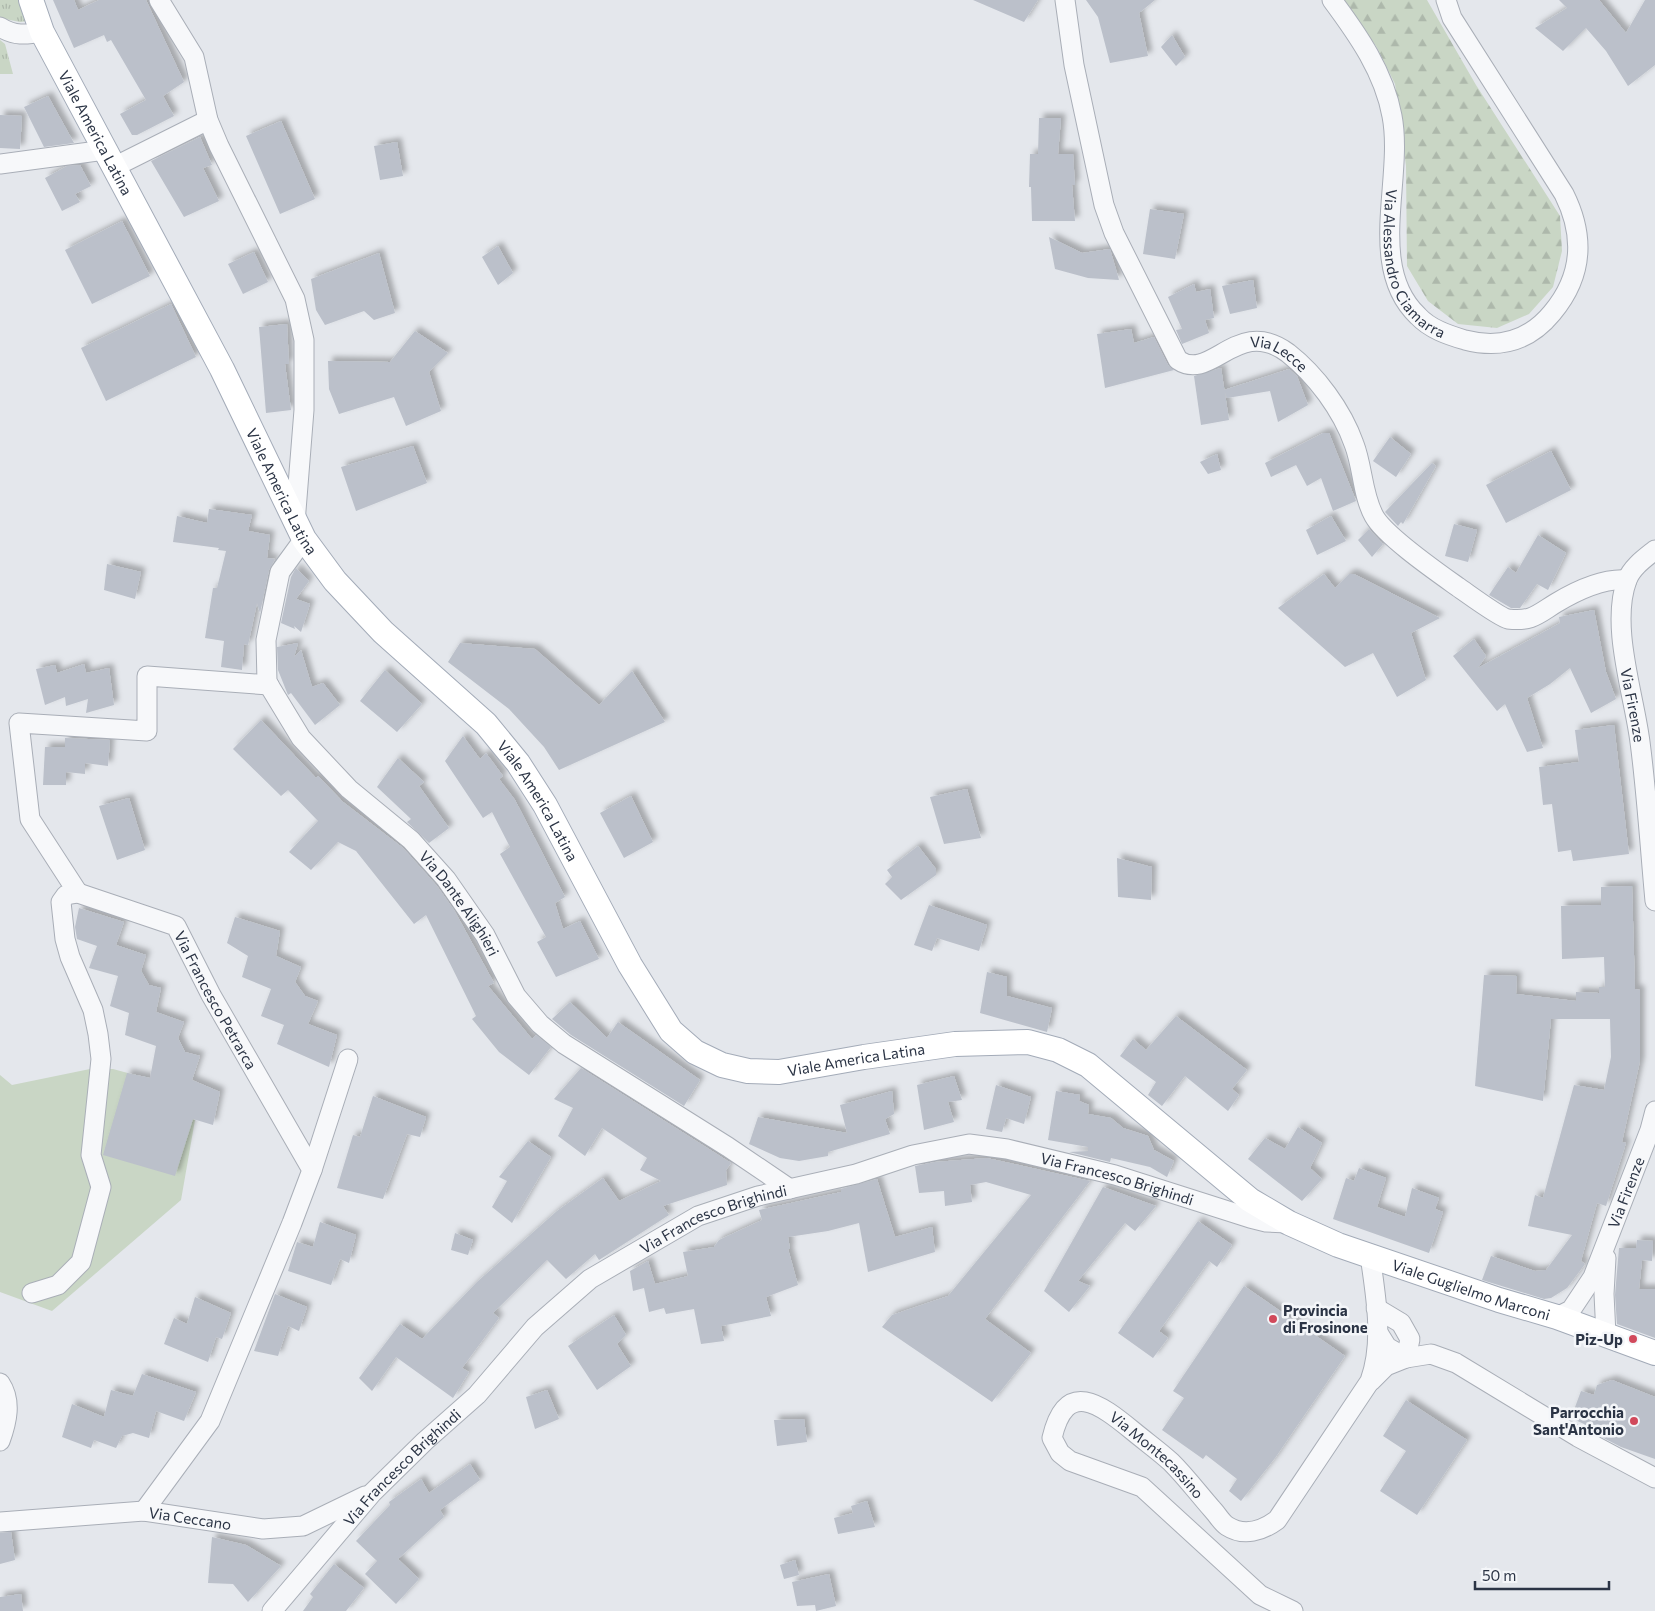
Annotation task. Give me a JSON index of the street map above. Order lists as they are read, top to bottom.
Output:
{
  "streets": {
    "main road": ["Viale America Latina", "Viale Guglielmo Marconi"],
    "street": [
      "Via Alessandro Ciamarra",
      "Via Lecce",
      "Via Firenze",
      "Via Dante Alighieri",
      "Via Francesco Petrarca",
      "Via Francesco Brighindi",
      "Via Montecassino",
      "Via Ceccano"
    ]
  },
  "crossings": [
    ["Viale America Latina", "Via Dante Alighieri"],
    ["Viale America Latina", "Via Francesco Brighindi"],
    ["Viale America Latina", "Viale Guglielmo Marconi"],
    ["Via Lecce", "Via Firenze"],
    ["Via Dante Alighieri", "Via Francesco Brighindi"],
    ["Via Francesco Brighindi", "Viale Guglielmo Marconi"],
    ["Via Francesco Brighindi", "Via Ceccano"],
    ["Viale Guglielmo Marconi", "Via Montecassino"]
  ],
  "places": ["Provincia di Frosinone", "Piz-Up", "Parrocchia Sant'Antonio"],
  "scale_bar": "50 m"
}
